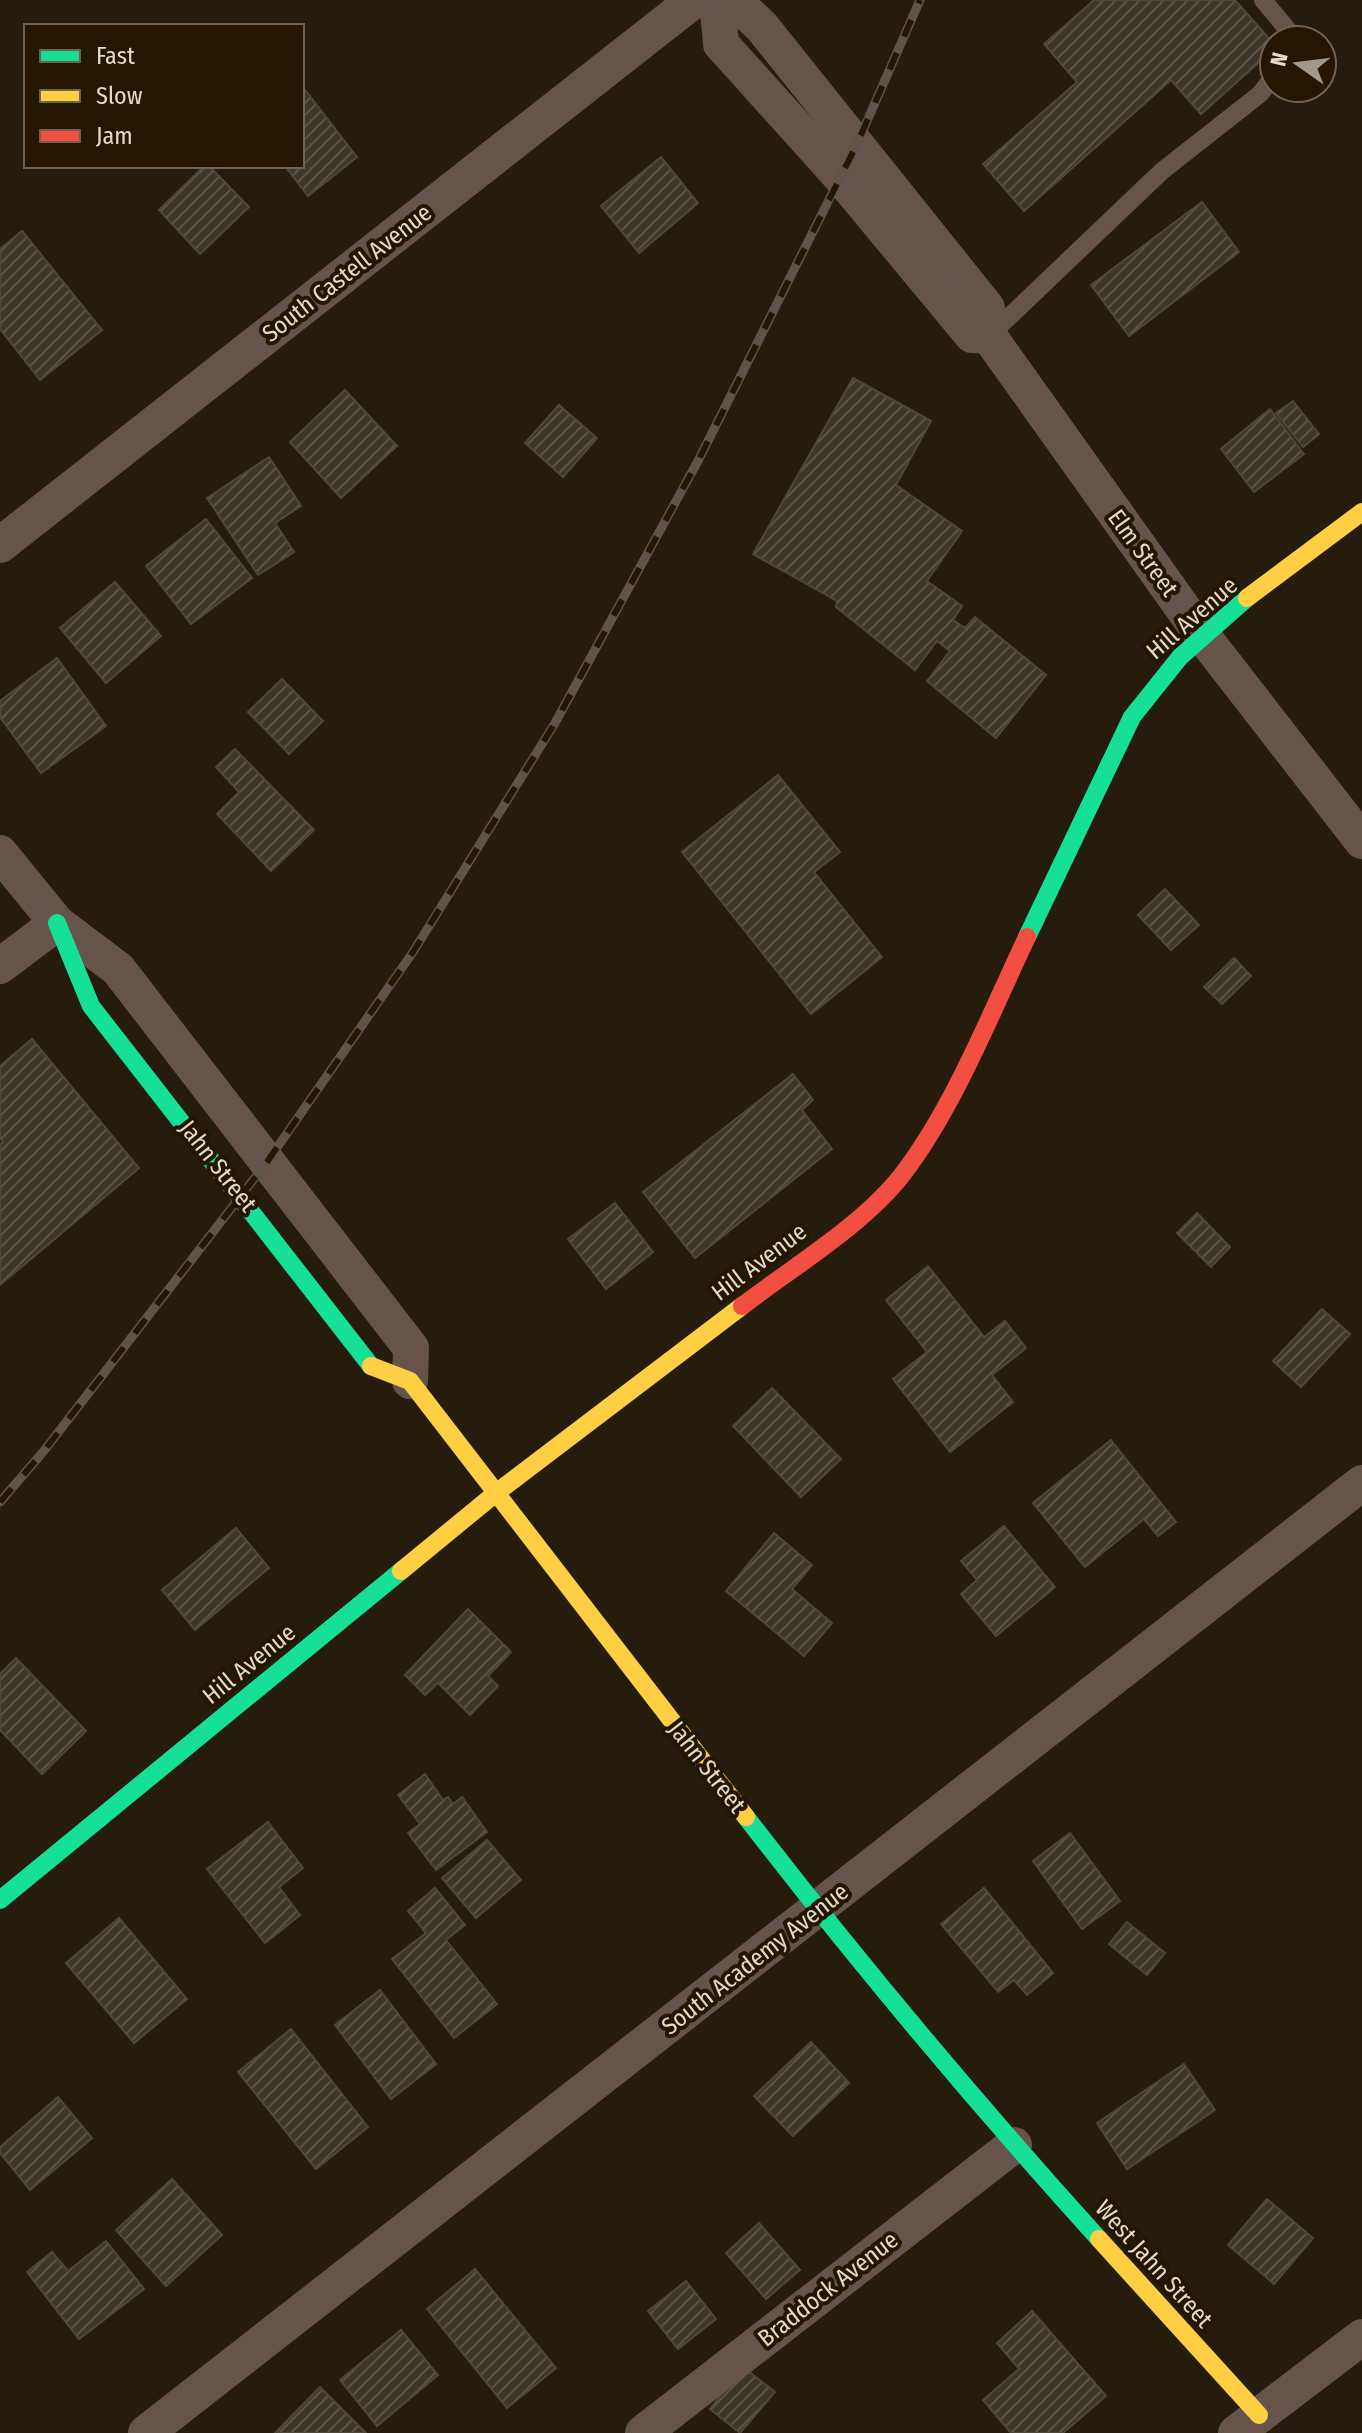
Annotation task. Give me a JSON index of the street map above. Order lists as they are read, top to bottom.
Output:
{
  "streets": {
    "street": [
      "South Castell Avenue",
      "Elm Street",
      "Hill Avenue",
      "Jahn Street",
      "South Academy Avenue",
      "West Jahn Street",
      "Braddock Avenue"
    ]
  },
  "crossings": [
    ["Elm Street", "Hill Avenue"],
    ["Hill Avenue", "Jahn Street"],
    ["Jahn Street", "South Academy Avenue"],
    ["Jahn Street", "West Jahn Street"],
    ["Jahn Street", "Braddock Avenue"],
    ["West Jahn Street", "Braddock Avenue"]
  ],
  "legend": ["Fast", "Slow", "Jam"],
  "north": "left"
}
